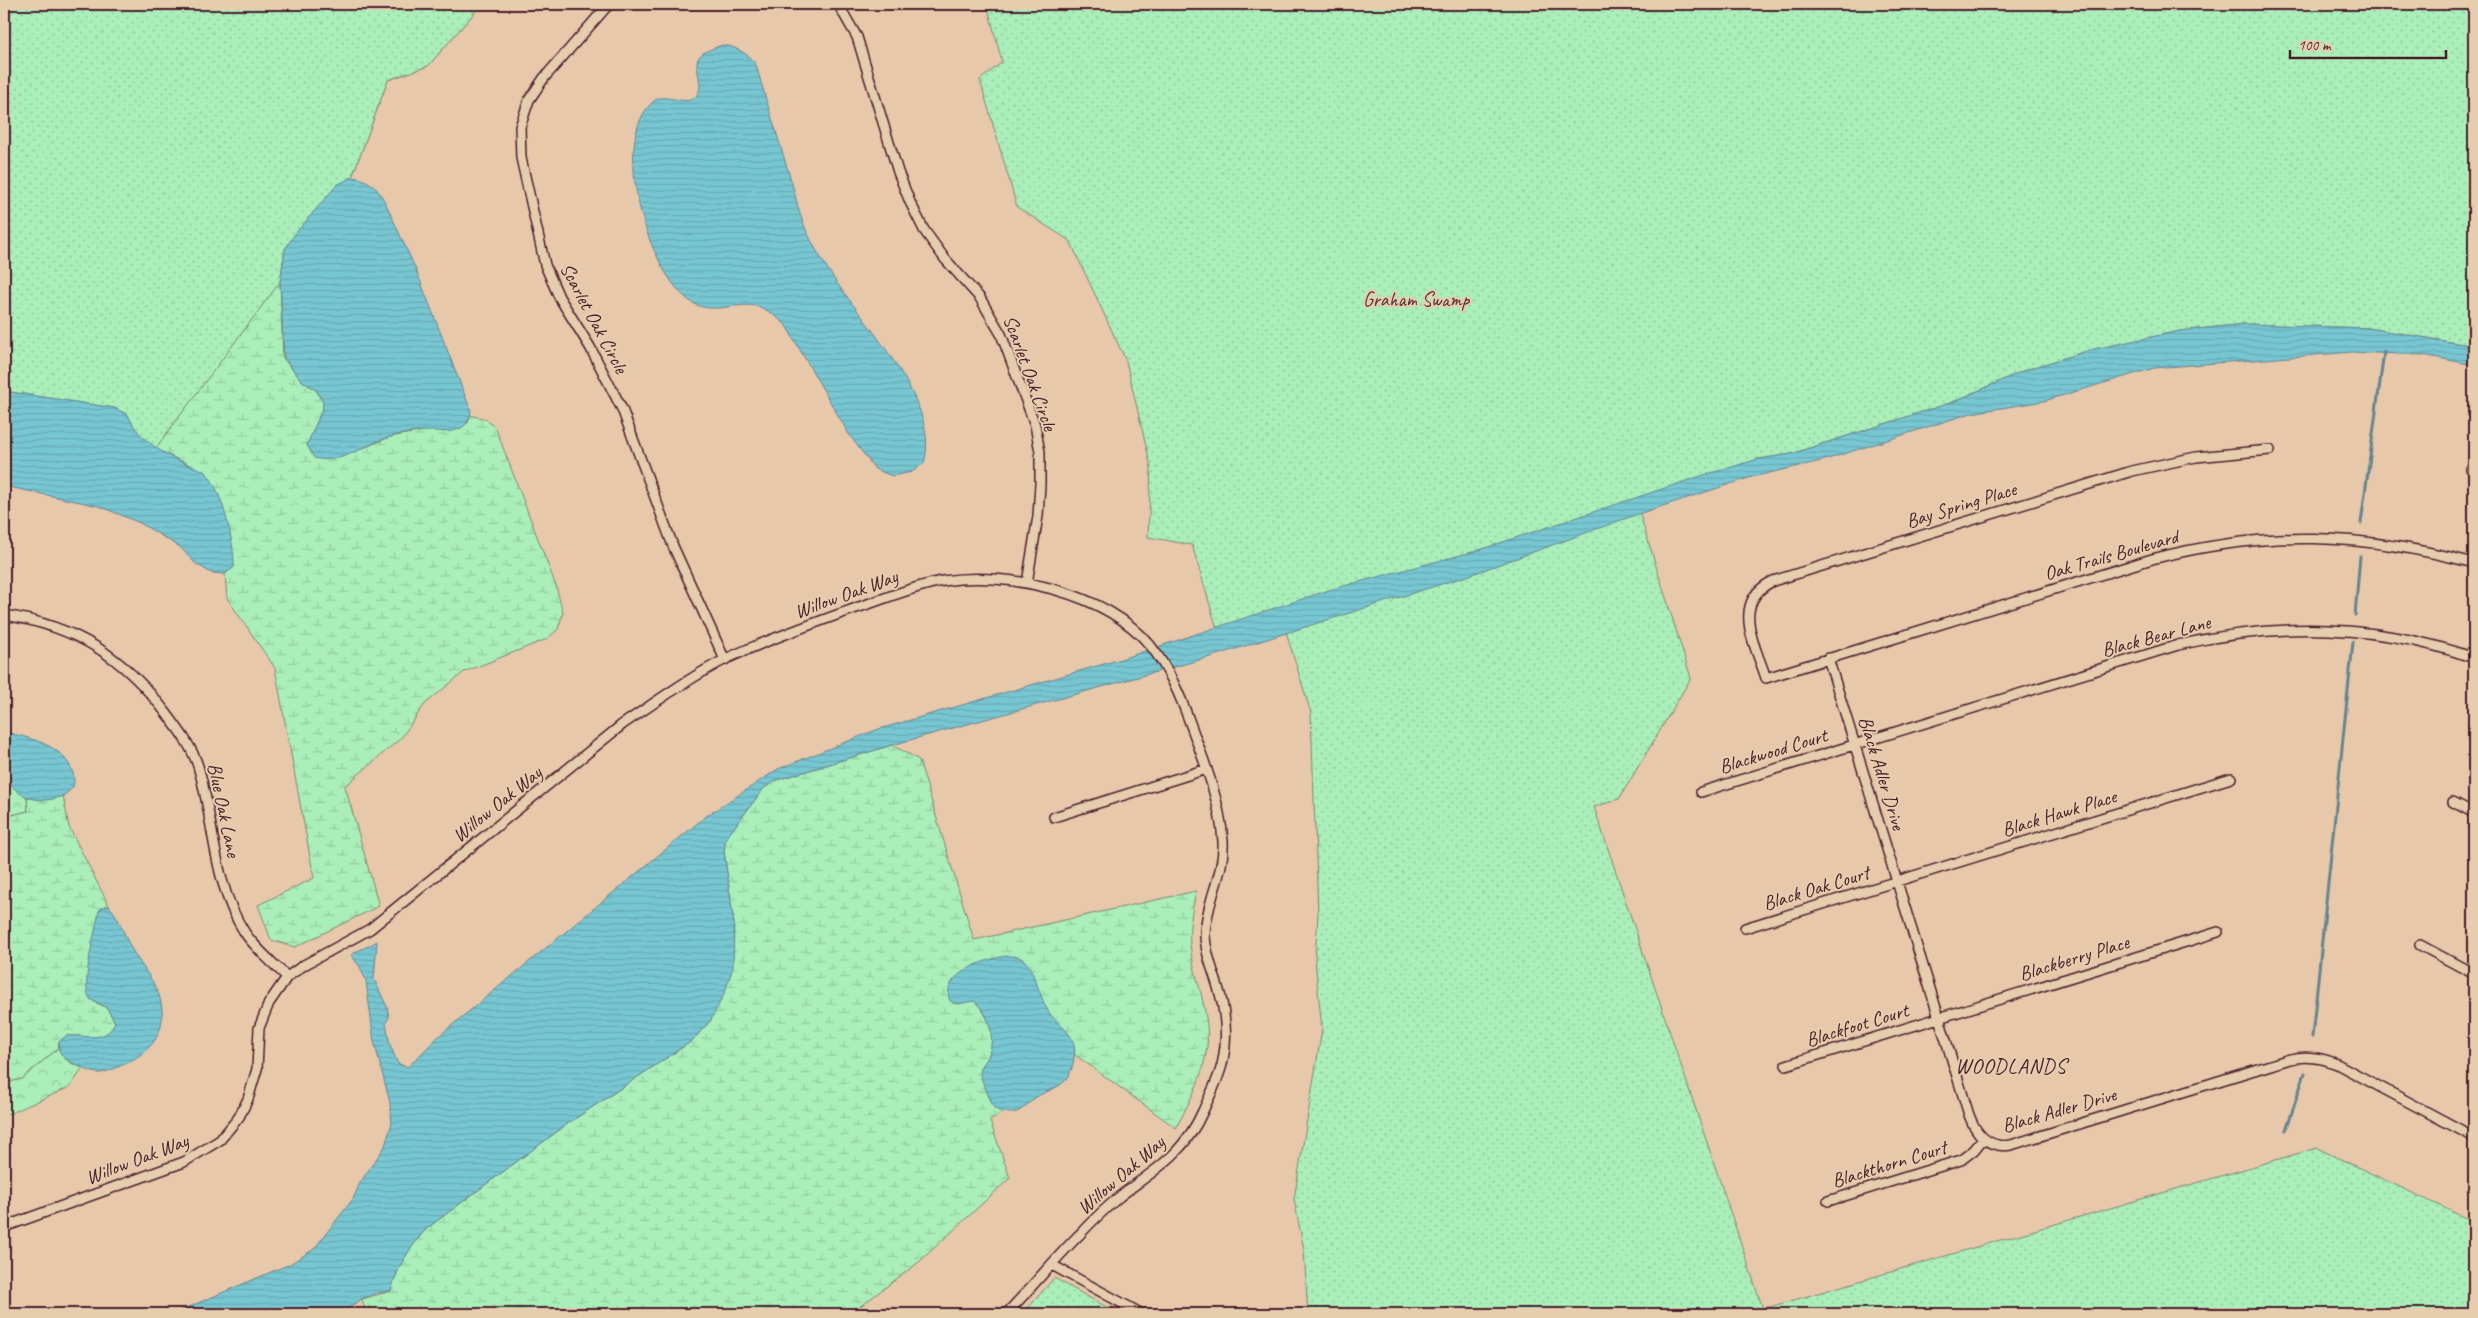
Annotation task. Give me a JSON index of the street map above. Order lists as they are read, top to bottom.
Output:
{
  "streets": {
    "street": [
      "Scarlet Oak Circle",
      "Bay Spring Place",
      "Oak Trails Boulevard",
      "Willow Oak Way",
      "Black Bear Lane",
      "Blackwood Court",
      "Black Adler Drive",
      "Blue Oak Lane",
      "Black Hawk Place",
      "Black Oak Court",
      "Blackberry Place",
      "Blackfoot Court",
      "Blackthorn Court"
    ]
  },
  "crossings": [
    ["Scarlet Oak Circle", "Willow Oak Way"],
    ["Bay Spring Place", "Oak Trails Boulevard"],
    ["Oak Trails Boulevard", "Black Adler Drive"],
    ["Willow Oak Way", "Blue Oak Lane"],
    ["Black Bear Lane", "Blackwood Court"],
    ["Black Bear Lane", "Black Adler Drive"],
    ["Blackwood Court", "Black Adler Drive"],
    ["Black Adler Drive", "Black Hawk Place"],
    ["Black Adler Drive", "Black Oak Court"],
    ["Black Adler Drive", "Blackberry Place"],
    ["Black Adler Drive", "Blackfoot Court"],
    ["Black Adler Drive", "Blackthorn Court"],
    ["Black Hawk Place", "Black Oak Court"],
    ["Blackberry Place", "Blackfoot Court"]
  ],
  "districts": ["WOODLANDS"],
  "parks": ["Graham Swamp"],
  "scale_bar": "100 m"
}
